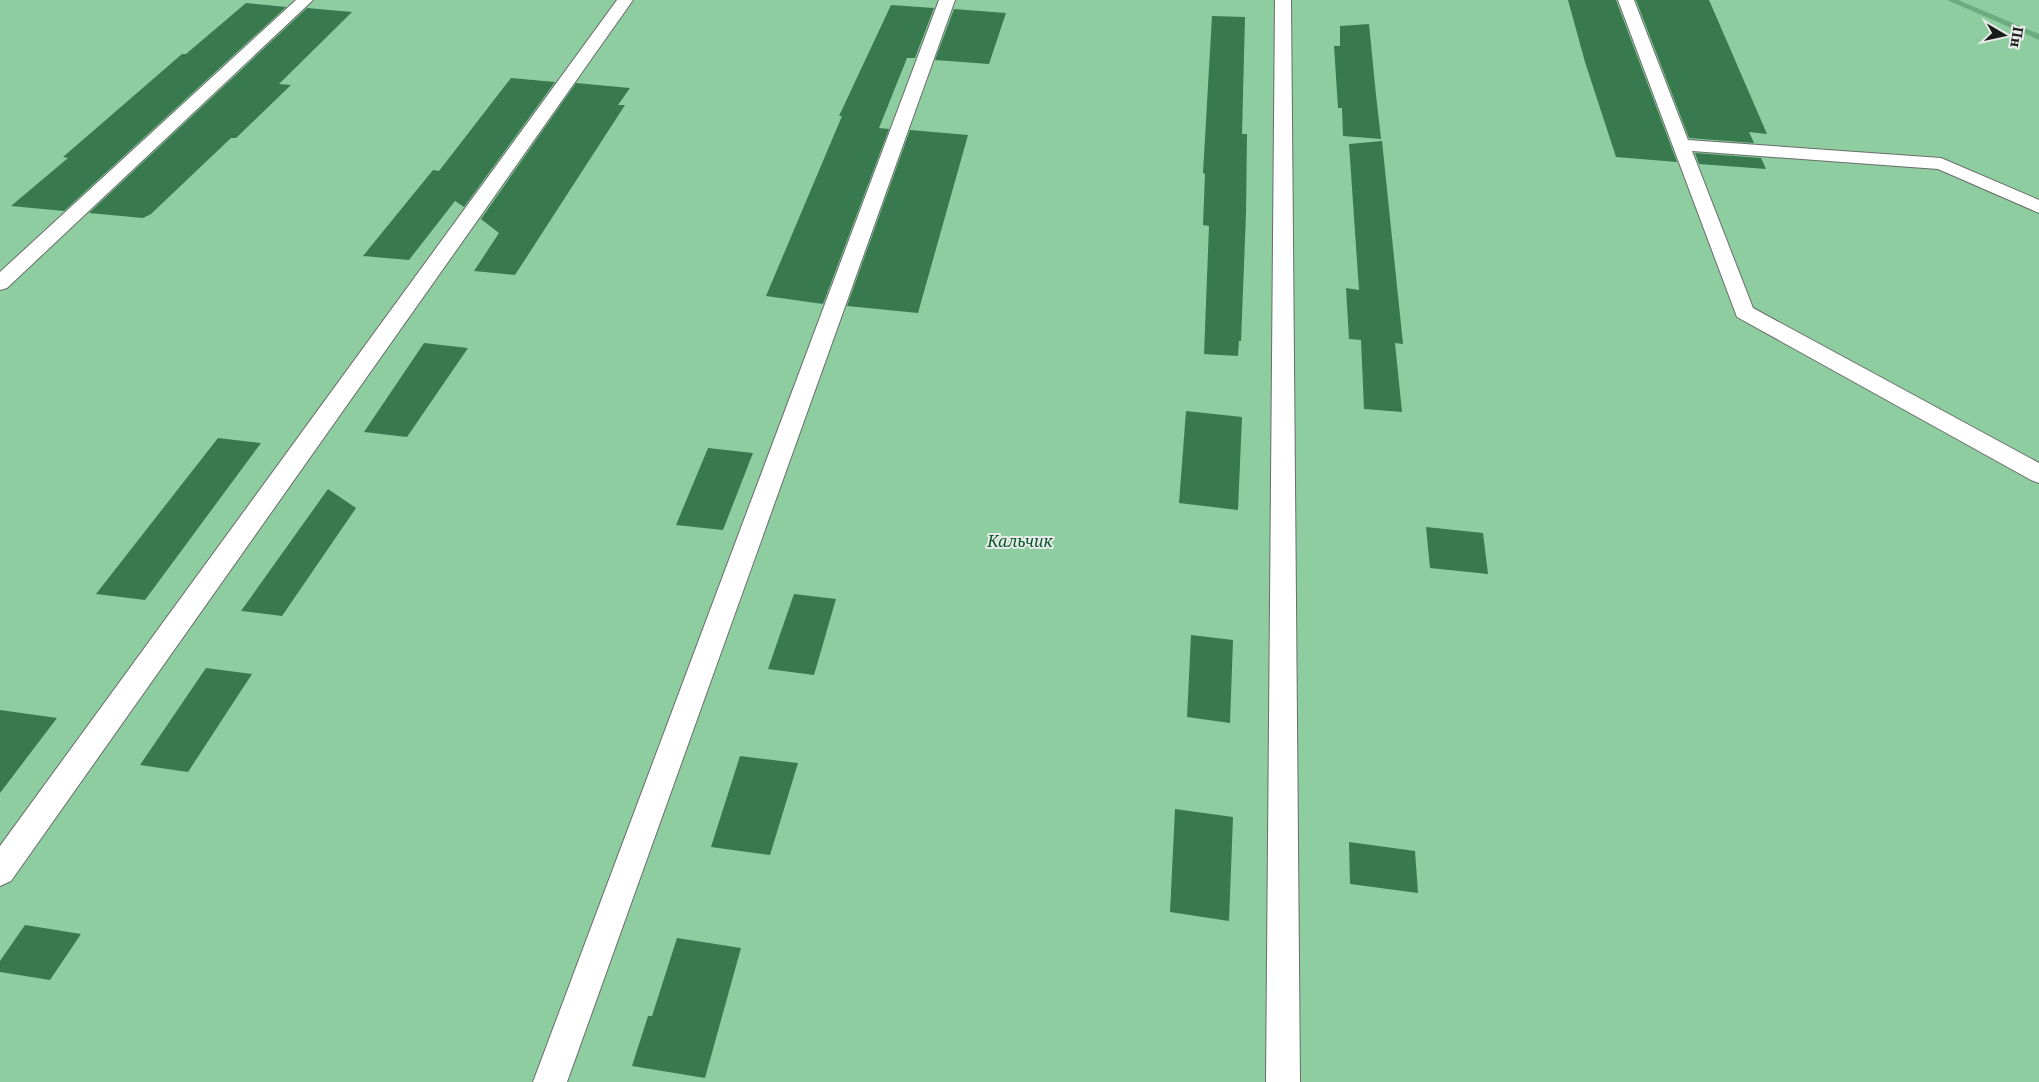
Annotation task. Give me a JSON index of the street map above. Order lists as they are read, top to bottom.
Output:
{
  "parks": ["Кальчик"],
  "north": "right"
}
